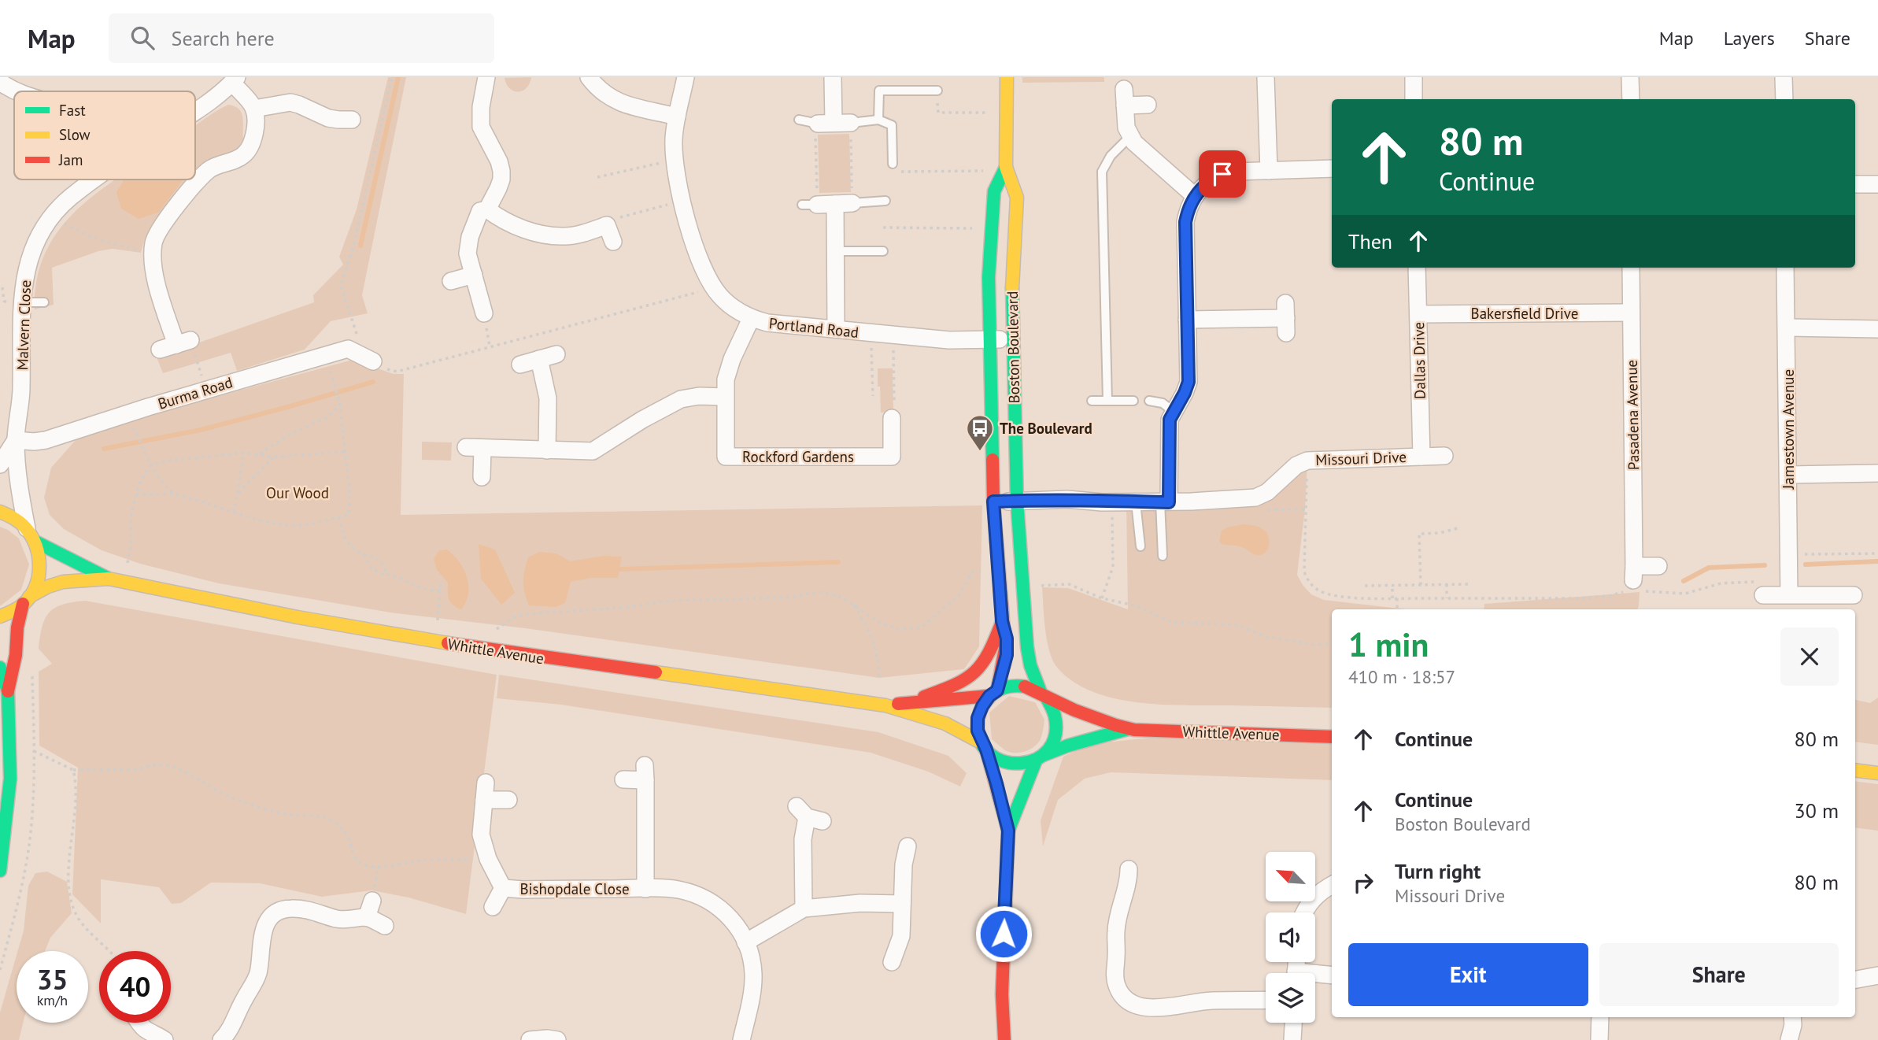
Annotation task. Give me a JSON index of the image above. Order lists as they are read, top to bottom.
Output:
{
  "streets": {
    "street": [
      "Bakersfield Drive",
      "Malvern Close",
      "Portland Road",
      "Boston Boulevard",
      "Dallas Drive",
      "Burma Road",
      "Pasadena Avenue",
      "Jamestown Avenue",
      "Rockford Gardens",
      "Missouri Drive",
      "Whittle Avenue",
      "Bishopdale Close"
    ]
  },
  "crossings": [
    ["Bakersfield Drive", "Dallas Drive"],
    ["Bakersfield Drive", "Pasadena Avenue"],
    ["Malvern Close", "Burma Road"],
    ["Malvern Close", "Whittle Avenue"],
    ["Portland Road", "Boston Boulevard"],
    ["Portland Road", "Rockford Gardens"],
    ["Boston Boulevard", "Missouri Drive"],
    ["Boston Boulevard", "Whittle Avenue"],
    ["Dallas Drive", "Missouri Drive"]
  ],
  "parks": ["Our Wood"],
  "places": {
    "bus stop": ["The Boulevard"]
  },
  "legend": ["Fast", "Slow", "Jam"],
  "north": "top left",
  "page": {
    "header": "Map",
    "search": "Search here",
    "nav": ["Map", "Layers", "Share"],
    "turn": ["80 m", "Continue"],
    "then": "Then",
    "heading": ["1 min", "410 m · 18:57"],
    "list": [
      {
        "name": "Continue",
        "value": "80 m"
      },
      {
        "name": "Continue",
        "note": "Boston Boulevard",
        "value": "30 m"
      },
      {
        "name": "Turn right",
        "note": "Missouri Drive",
        "value": "80 m"
      }
    ],
    "buttons": ["Exit", "Share"],
    "speed": "35 km/h",
    "limit": "40"
  }
}
